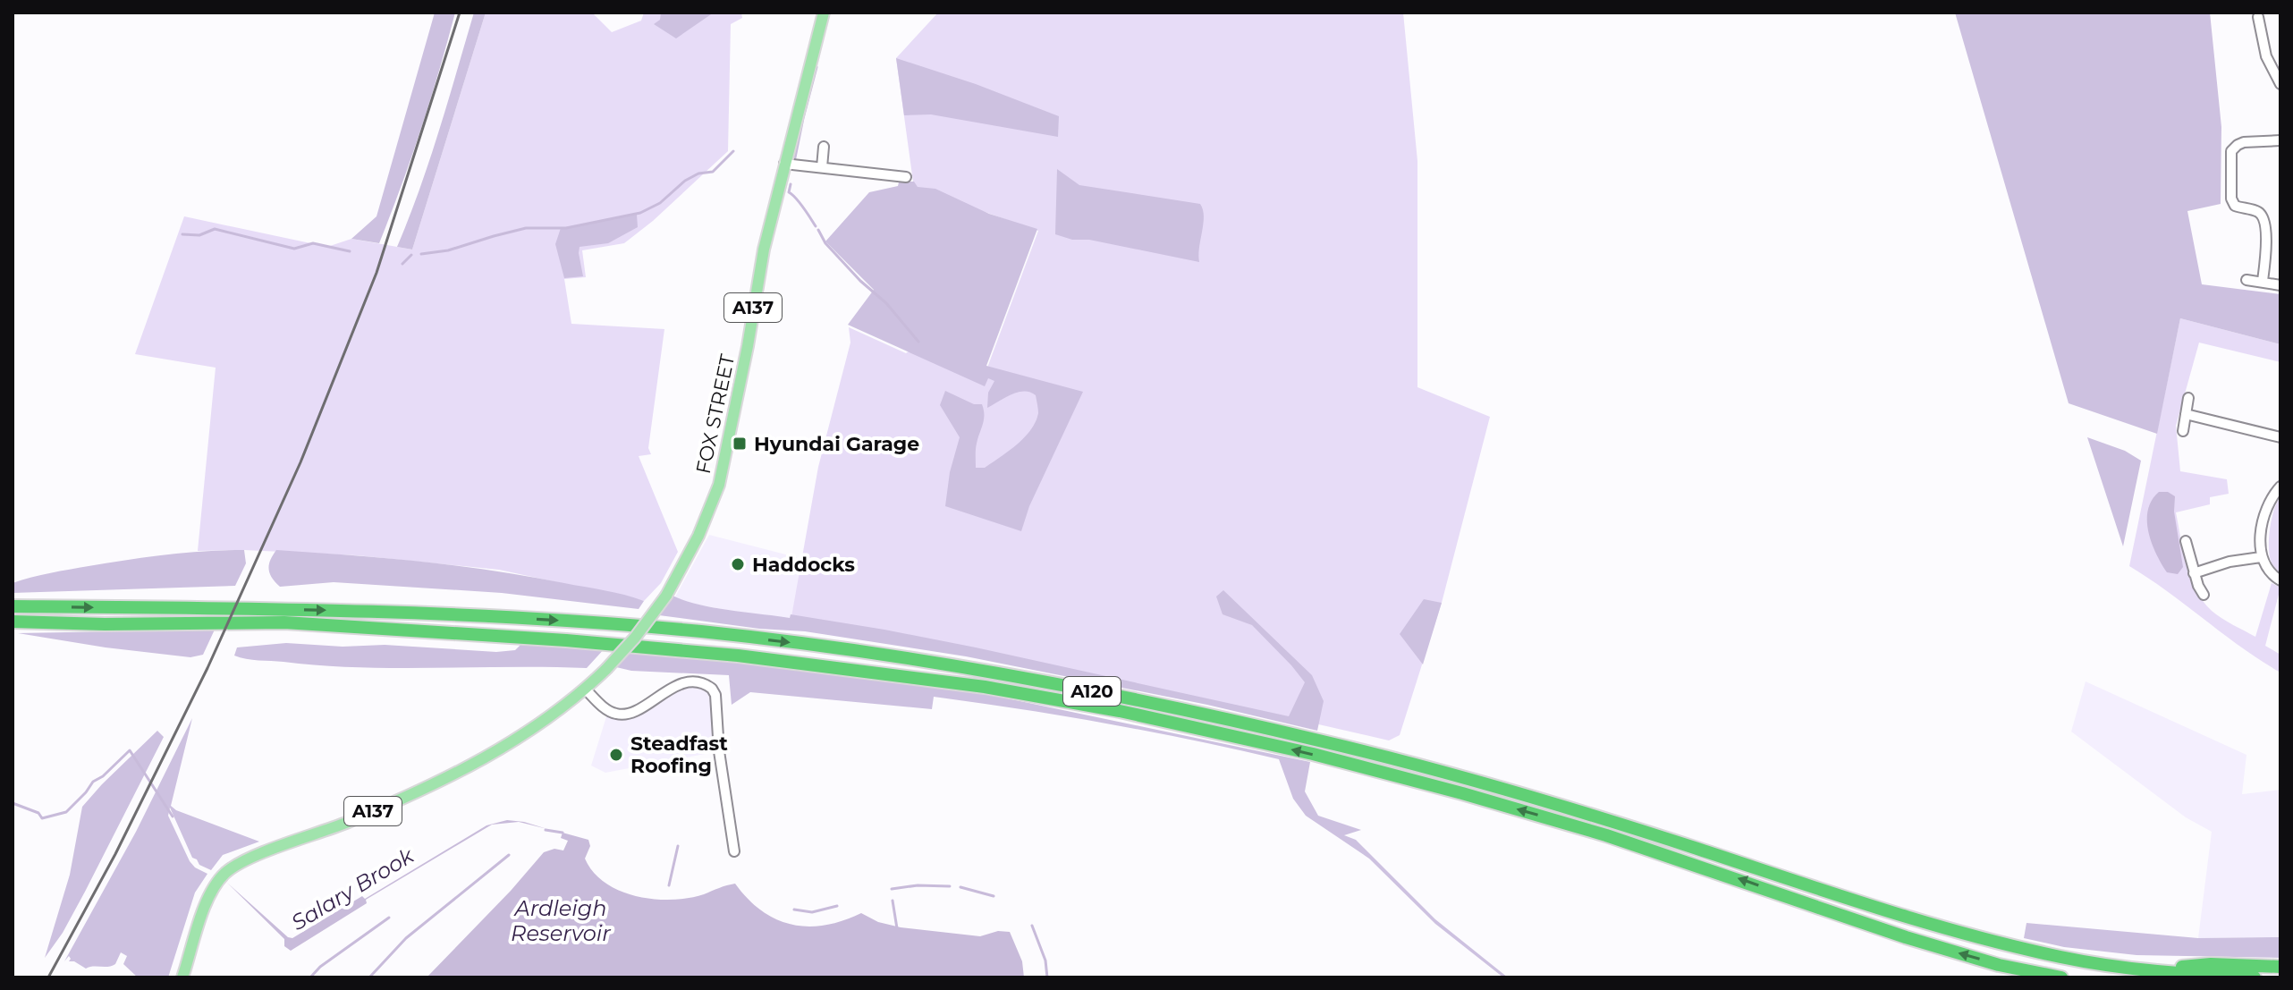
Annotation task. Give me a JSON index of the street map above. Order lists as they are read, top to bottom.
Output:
{
  "streets": {
    "highway": ["A120"],
    "main road": ["A137", "FOX STREET"]
  },
  "crossings": [
    ["A137", "FOX STREET"]
  ],
  "water": ["Salary Brook", "Ardleigh Reservoir"],
  "places": {
    "transit": ["Hyundai Garage"],
    "other": ["Haddocks", "Steadfast Roofing"]
  }
}
